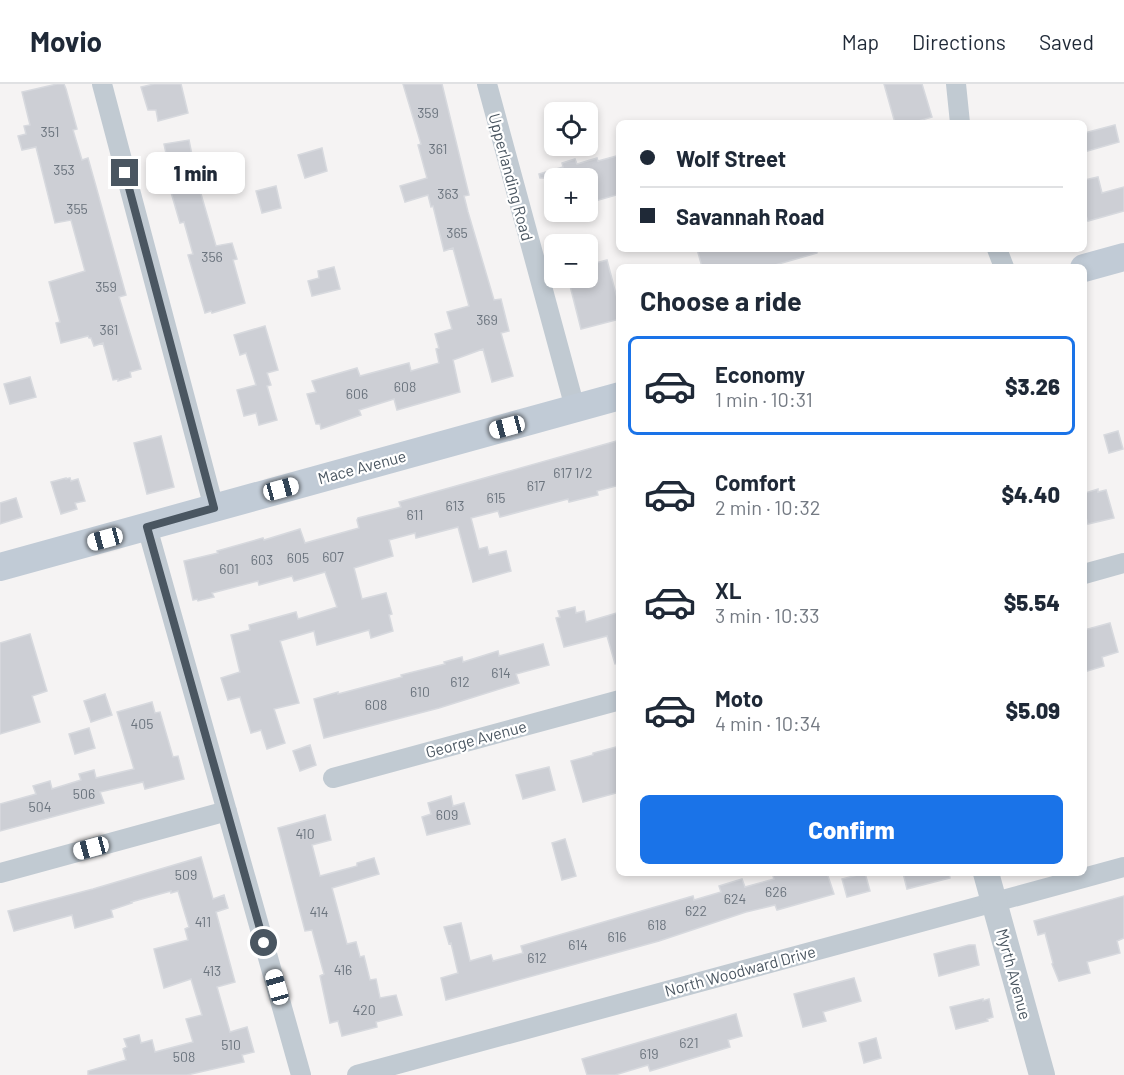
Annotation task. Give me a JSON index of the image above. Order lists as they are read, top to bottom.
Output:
{
  "streets": {
    "main road": ["Mace Avenue"],
    "street": [
      "Upperlanding Road",
      "George Avenue",
      "North Woodward Drive",
      "Myrth Avenue"
    ]
  },
  "crossings": [
    ["Upperlanding Road", "Mace Avenue"],
    ["North Woodward Drive", "Myrth Avenue"]
  ],
  "house_numbers": [
    "359",
    "351",
    "361",
    "353",
    "363",
    "355",
    "365",
    "356",
    "359",
    "369",
    "361",
    "608",
    "606",
    "617 1/2",
    "617",
    "615",
    "613",
    "611",
    "607",
    "605",
    "603",
    "601",
    "614",
    "612",
    "610",
    "608",
    "405",
    "506",
    "504",
    "609",
    "410",
    "509",
    "626",
    "624",
    "622",
    "414",
    "411",
    "618",
    "616",
    "614",
    "612",
    "416",
    "413",
    "420",
    "621",
    "510",
    "619",
    "508"
  ],
  "page": {
    "header": "Movio",
    "nav": ["Map", "Directions", "Saved"],
    "map_buttons": ["+", "−"],
    "banner": ["Wolf Street", "Savannah Road"],
    "bubble": "1 min",
    "heading": "Choose a ride",
    "list": [
      {
        "name": "Economy",
        "note": "1 min · 10:31",
        "value": "$3.26"
      },
      {
        "name": "Comfort",
        "note": "2 min · 10:32",
        "value": "$4.40"
      },
      {
        "name": "XL",
        "note": "3 min · 10:33",
        "value": "$5.54"
      },
      {
        "name": "Moto",
        "note": "4 min · 10:34",
        "value": "$5.09"
      }
    ],
    "buttons": "Confirm"
  }
}
